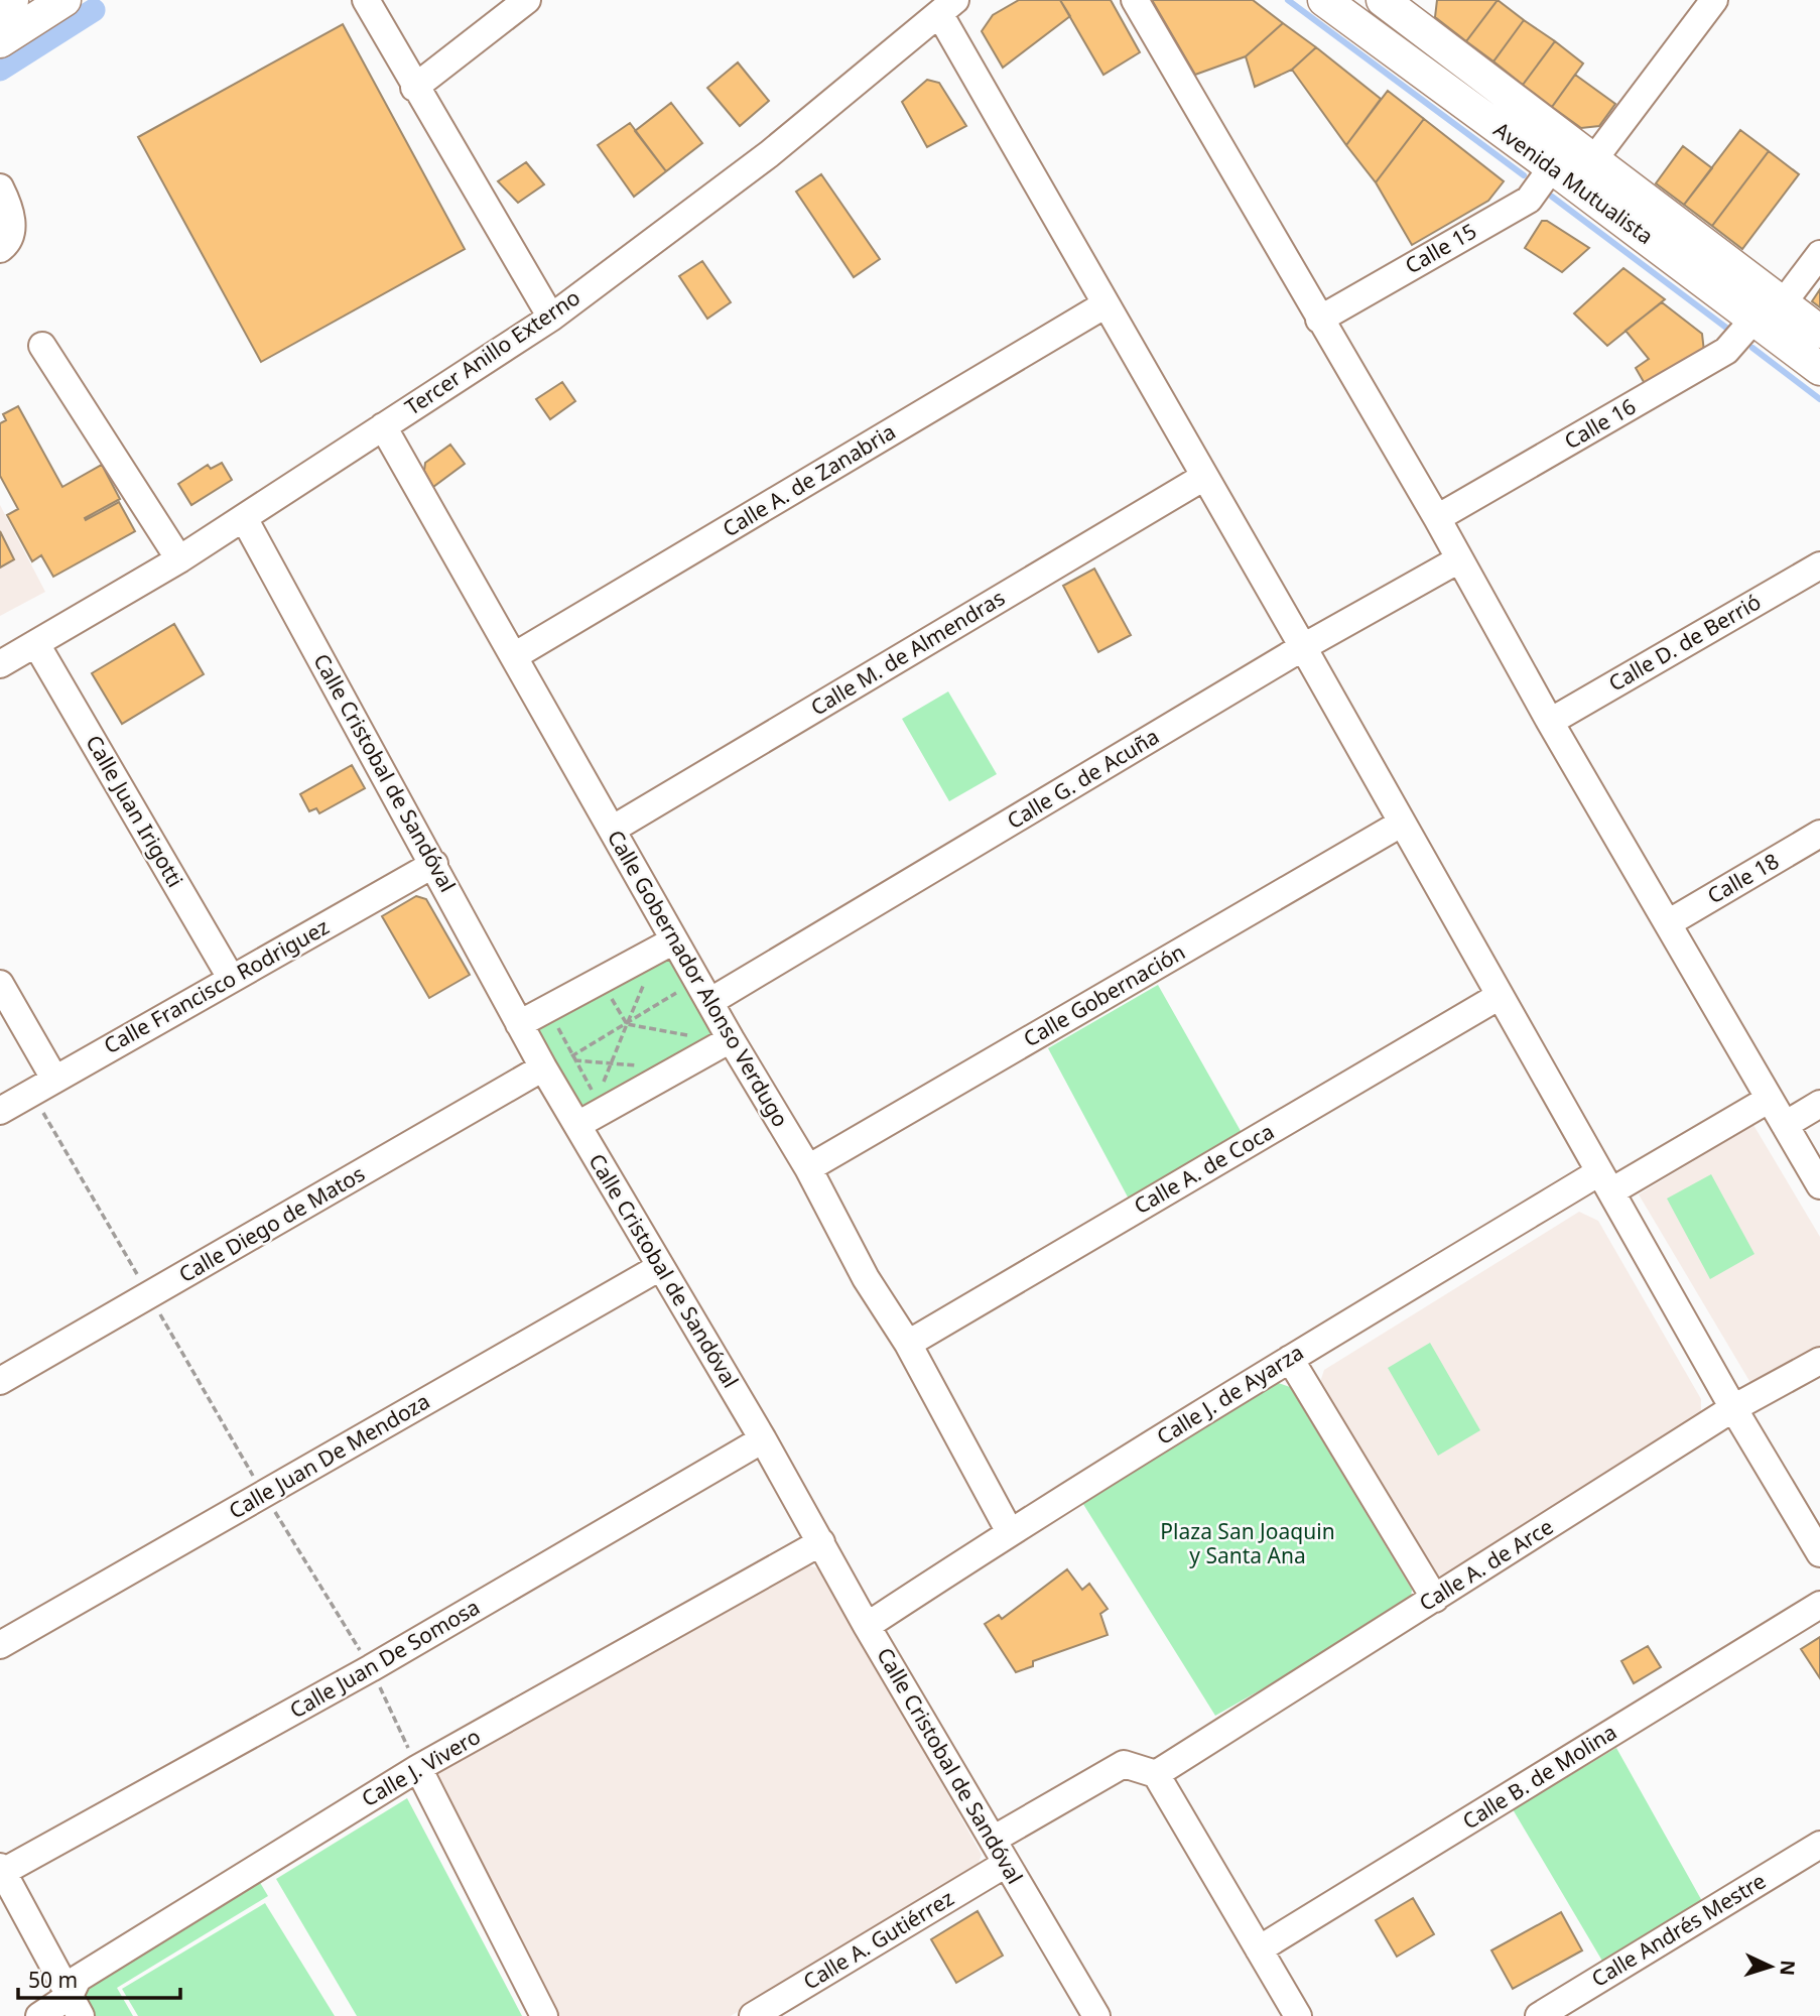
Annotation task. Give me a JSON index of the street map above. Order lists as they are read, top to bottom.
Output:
{
  "streets": {
    "main road": ["Avenida Mutualista"],
    "street": [
      "Calle 15",
      "Tercer Anillo Externo",
      "Calle 16",
      "Calle A. de Zanabria",
      "Calle D. de Berrió",
      "Calle M. de Almendras",
      "Calle Cristobal de Sandóval",
      "Calle G. de Acuña",
      "Calle Juan Irigotti",
      "Calle 18",
      "Calle Gobernador Alonso Verdugo",
      "Calle Francisco Rodriguez",
      "Calle Gobernación",
      "Calle A. de Coca",
      "Calle Diego de Matos",
      "Calle J. de Ayarza",
      "Calle Juan De Mendoza",
      "Calle A. de Arce",
      "Calle Juan De Somosa",
      "Calle J. Vivero",
      "Calle B. de Molina",
      "Calle Andrés Mestre",
      "Calle A. Gutiérrez"
    ]
  },
  "crossings": [
    ["Avenida Mutualista", "Calle 15"],
    ["Avenida Mutualista", "Calle 16"],
    ["Tercer Anillo Externo", "Calle Cristobal de Sandóval"],
    ["Tercer Anillo Externo", "Calle Juan Irigotti"],
    ["Tercer Anillo Externo", "Calle Gobernador Alonso Verdugo"],
    ["Calle A. de Zanabria", "Calle Gobernador Alonso Verdugo"],
    ["Calle M. de Almendras", "Calle Gobernador Alonso Verdugo"],
    ["Calle Cristobal de Sandóval", "Calle Francisco Rodriguez"],
    ["Calle Cristobal de Sandóval", "Calle Diego de Matos"],
    ["Calle Cristobal de Sandóval", "Calle J. de Ayarza"],
    ["Calle Cristobal de Sandóval", "Calle Juan De Mendoza"],
    ["Calle Cristobal de Sandóval", "Calle Juan De Somosa"],
    ["Calle Cristobal de Sandóval", "Calle J. Vivero"],
    ["Calle Cristobal de Sandóval", "Calle A. Gutiérrez"],
    ["Calle G. de Acuña", "Calle Gobernador Alonso Verdugo"],
    ["Calle Juan Irigotti", "Calle Francisco Rodriguez"],
    ["Calle Gobernador Alonso Verdugo", "Calle Gobernación"],
    ["Calle Gobernador Alonso Verdugo", "Calle A. de Coca"],
    ["Calle Gobernador Alonso Verdugo", "Calle J. de Ayarza"]
  ],
  "parks": ["Plaza San Joaquin y Santa Ana"],
  "scale_bar": "50 m",
  "north": "right"
}
